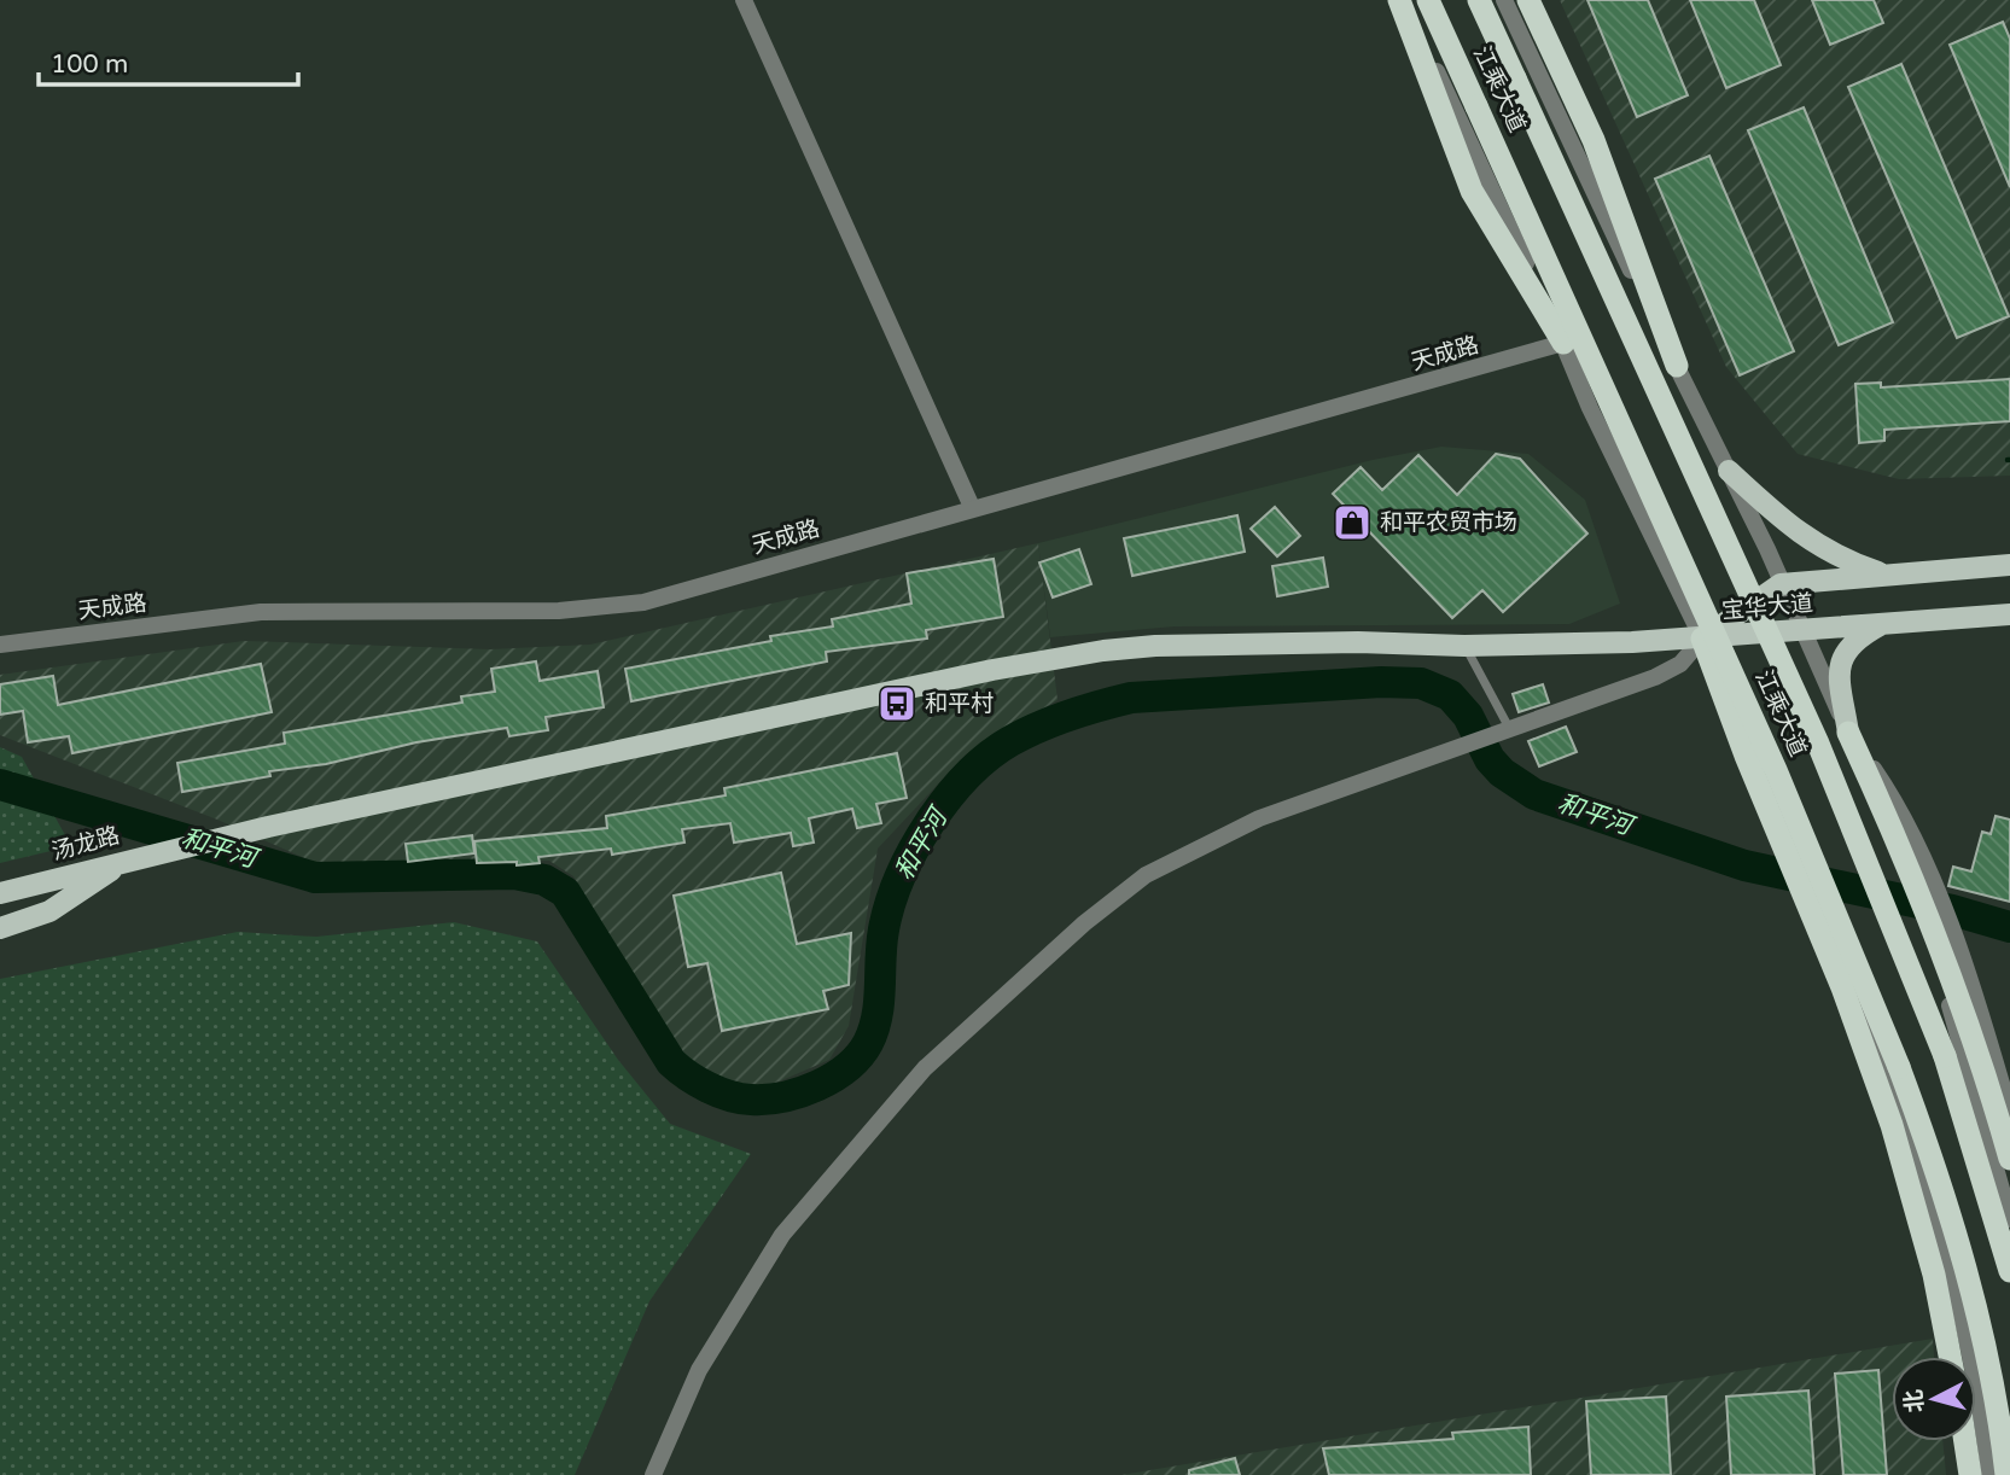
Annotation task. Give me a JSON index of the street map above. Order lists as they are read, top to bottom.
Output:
{
  "streets": {
    "highway": ["江乘大道"],
    "main road": ["宝华大道", "汤龙路"],
    "street": ["天成路"]
  },
  "water": ["和平河"],
  "places": {
    "shop": ["和平农贸市场"],
    "bus stop": ["和平村"]
  },
  "scale_bar": "100 m",
  "north": "left"
}
